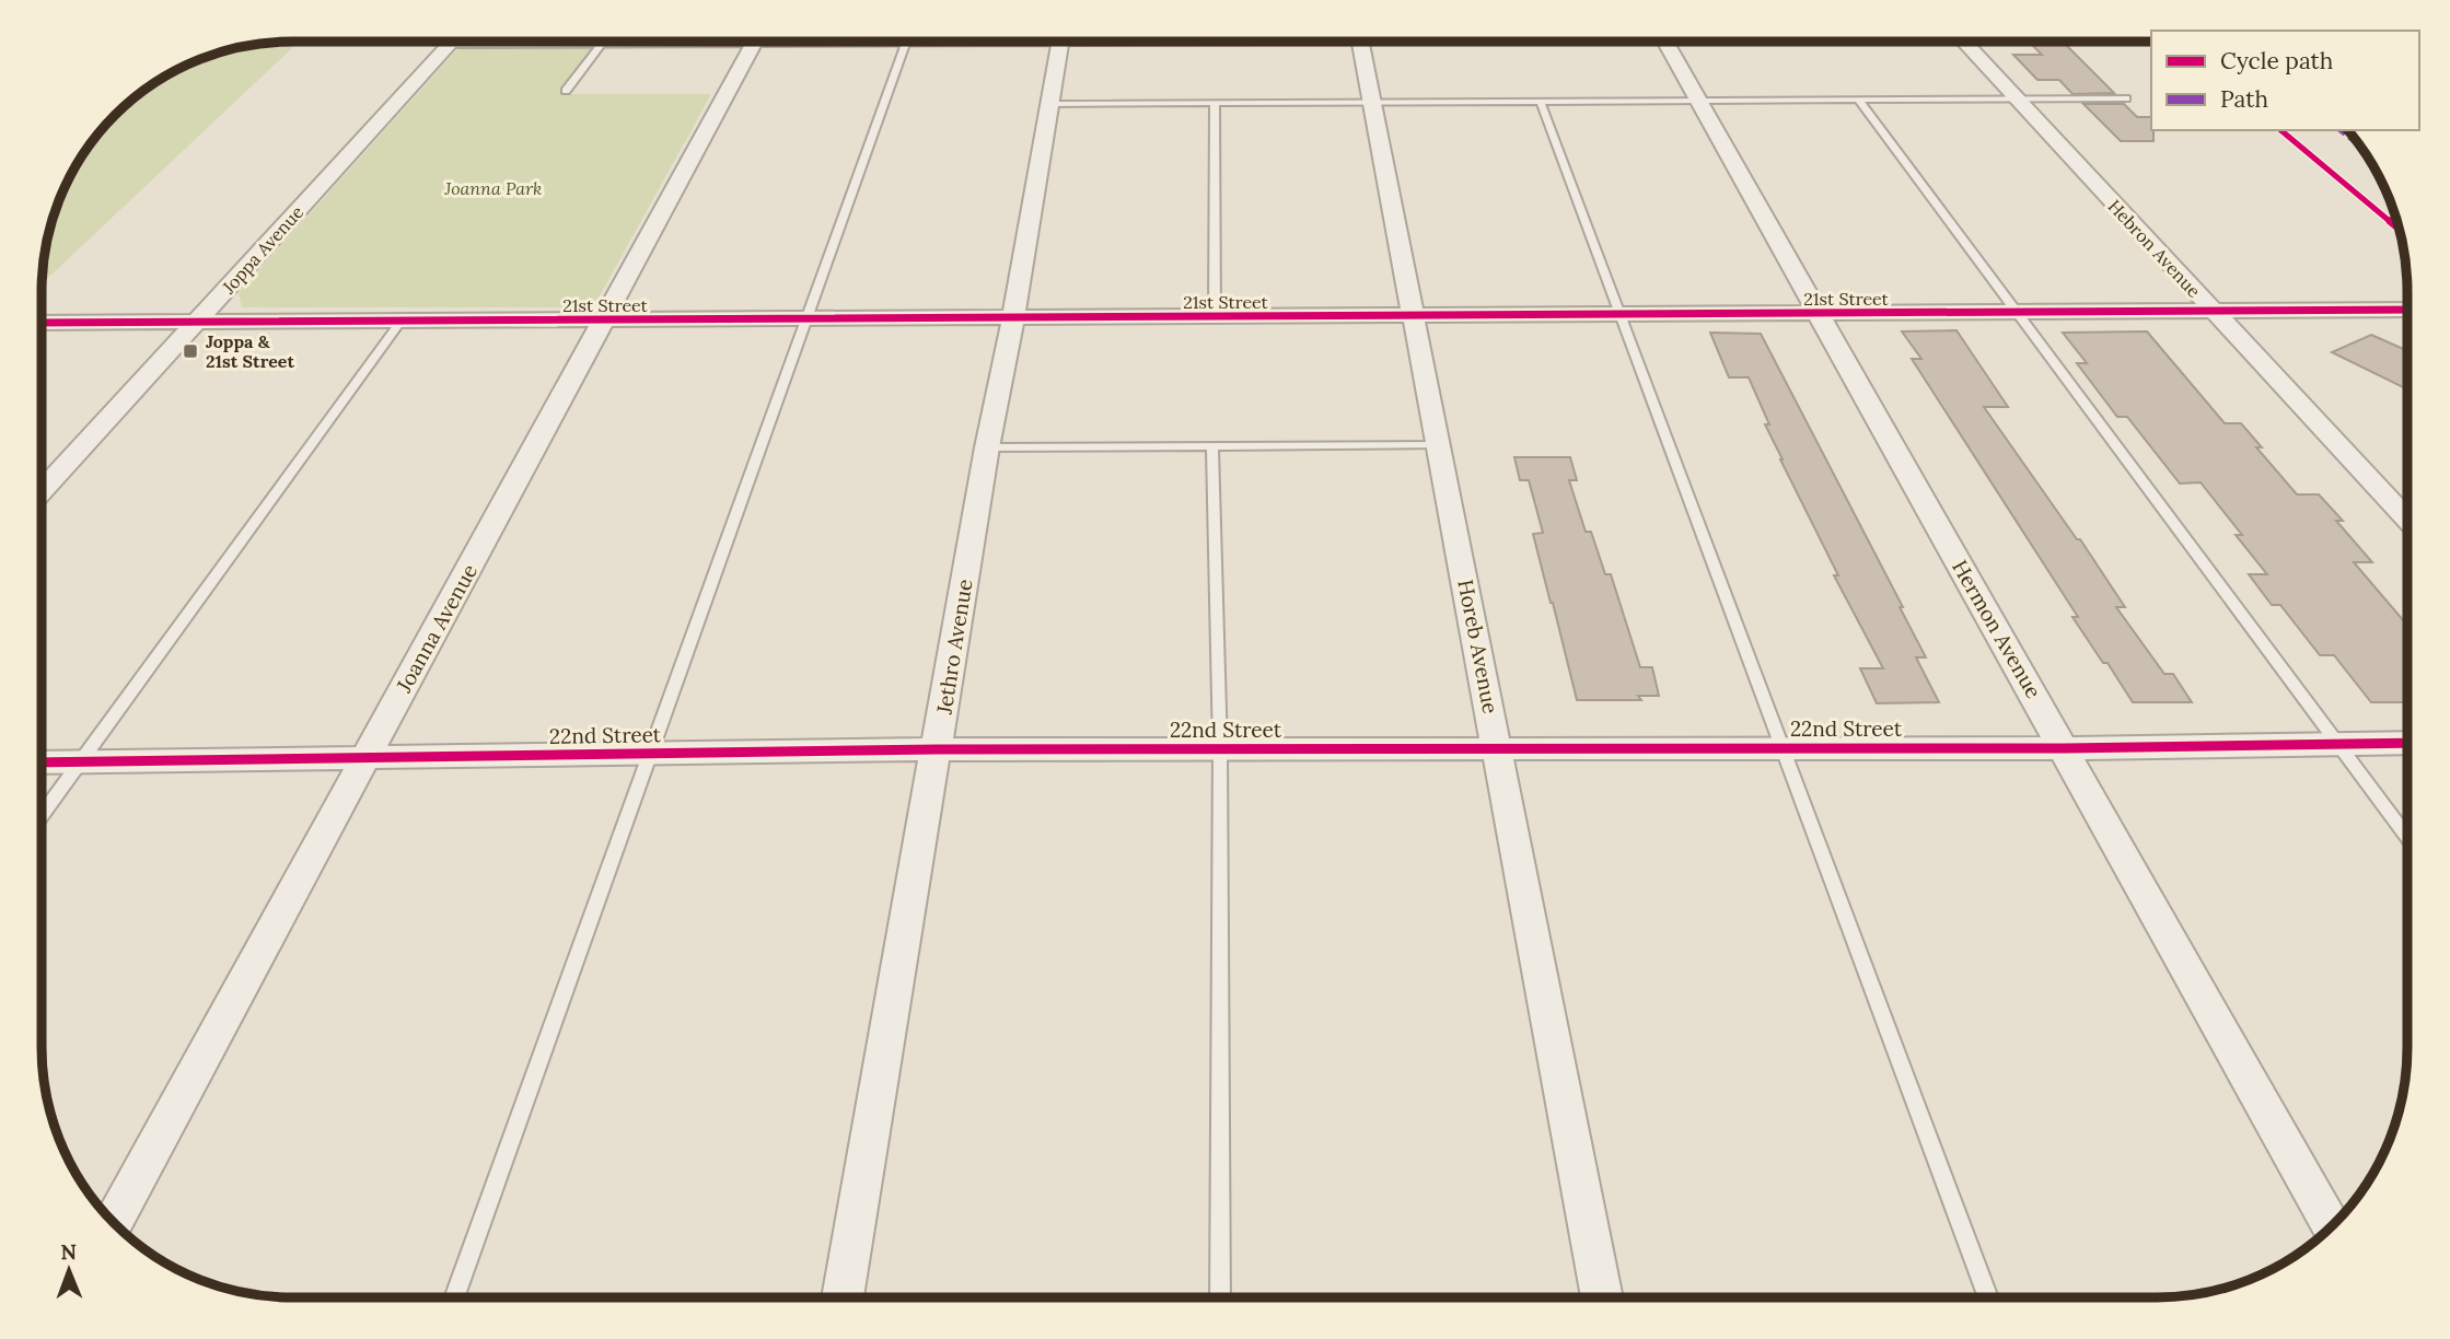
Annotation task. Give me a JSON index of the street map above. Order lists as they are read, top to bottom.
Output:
{
  "streets": {
    "street": [
      "Hebron Avenue",
      "Joppa Avenue",
      "21st Street",
      "Joanna Avenue",
      "Hermon Avenue",
      "Jethro Avenue",
      "Horeb Avenue",
      "22nd Street"
    ]
  },
  "crossings": [
    ["Hebron Avenue", "21st Street"],
    ["Joppa Avenue", "21st Street"],
    ["21st Street", "Joanna Avenue"],
    ["21st Street", "Hermon Avenue"],
    ["21st Street", "Jethro Avenue"],
    ["21st Street", "Horeb Avenue"],
    ["Joanna Avenue", "22nd Street"],
    ["Hermon Avenue", "22nd Street"],
    ["Jethro Avenue", "22nd Street"],
    ["Horeb Avenue", "22nd Street"]
  ],
  "parks": ["Joanna Park"],
  "places": {
    "transit": ["Joppa & 21st Street"]
  },
  "legend": ["Cycle path", "Path"],
  "north": "top"
}
